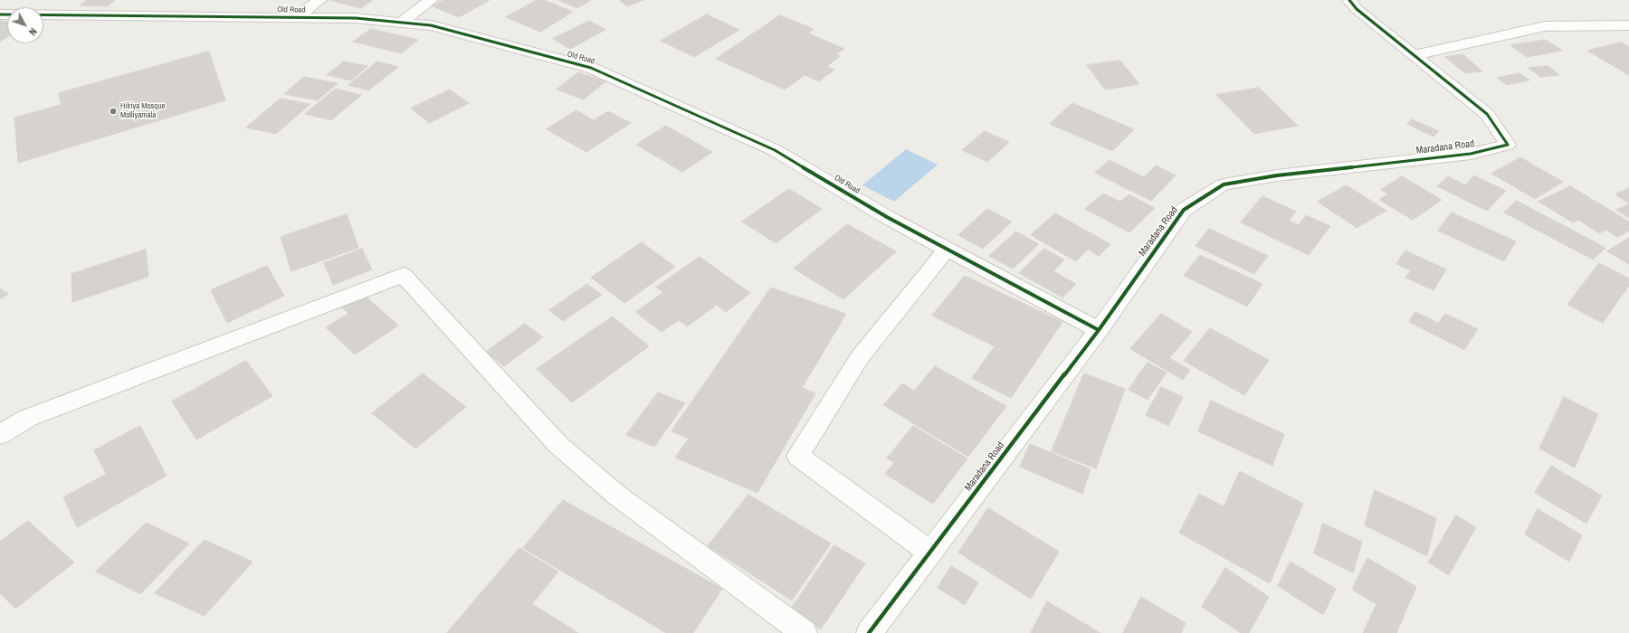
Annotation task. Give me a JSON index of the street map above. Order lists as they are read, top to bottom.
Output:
{
  "streets": {
    "street": ["Old Road", "Maradana Road"]
  },
  "crossings": [
    ["Old Road", "Maradana Road"]
  ],
  "places": ["Hilriya Mosque Molliyamala"],
  "north": "bottom right"
}
